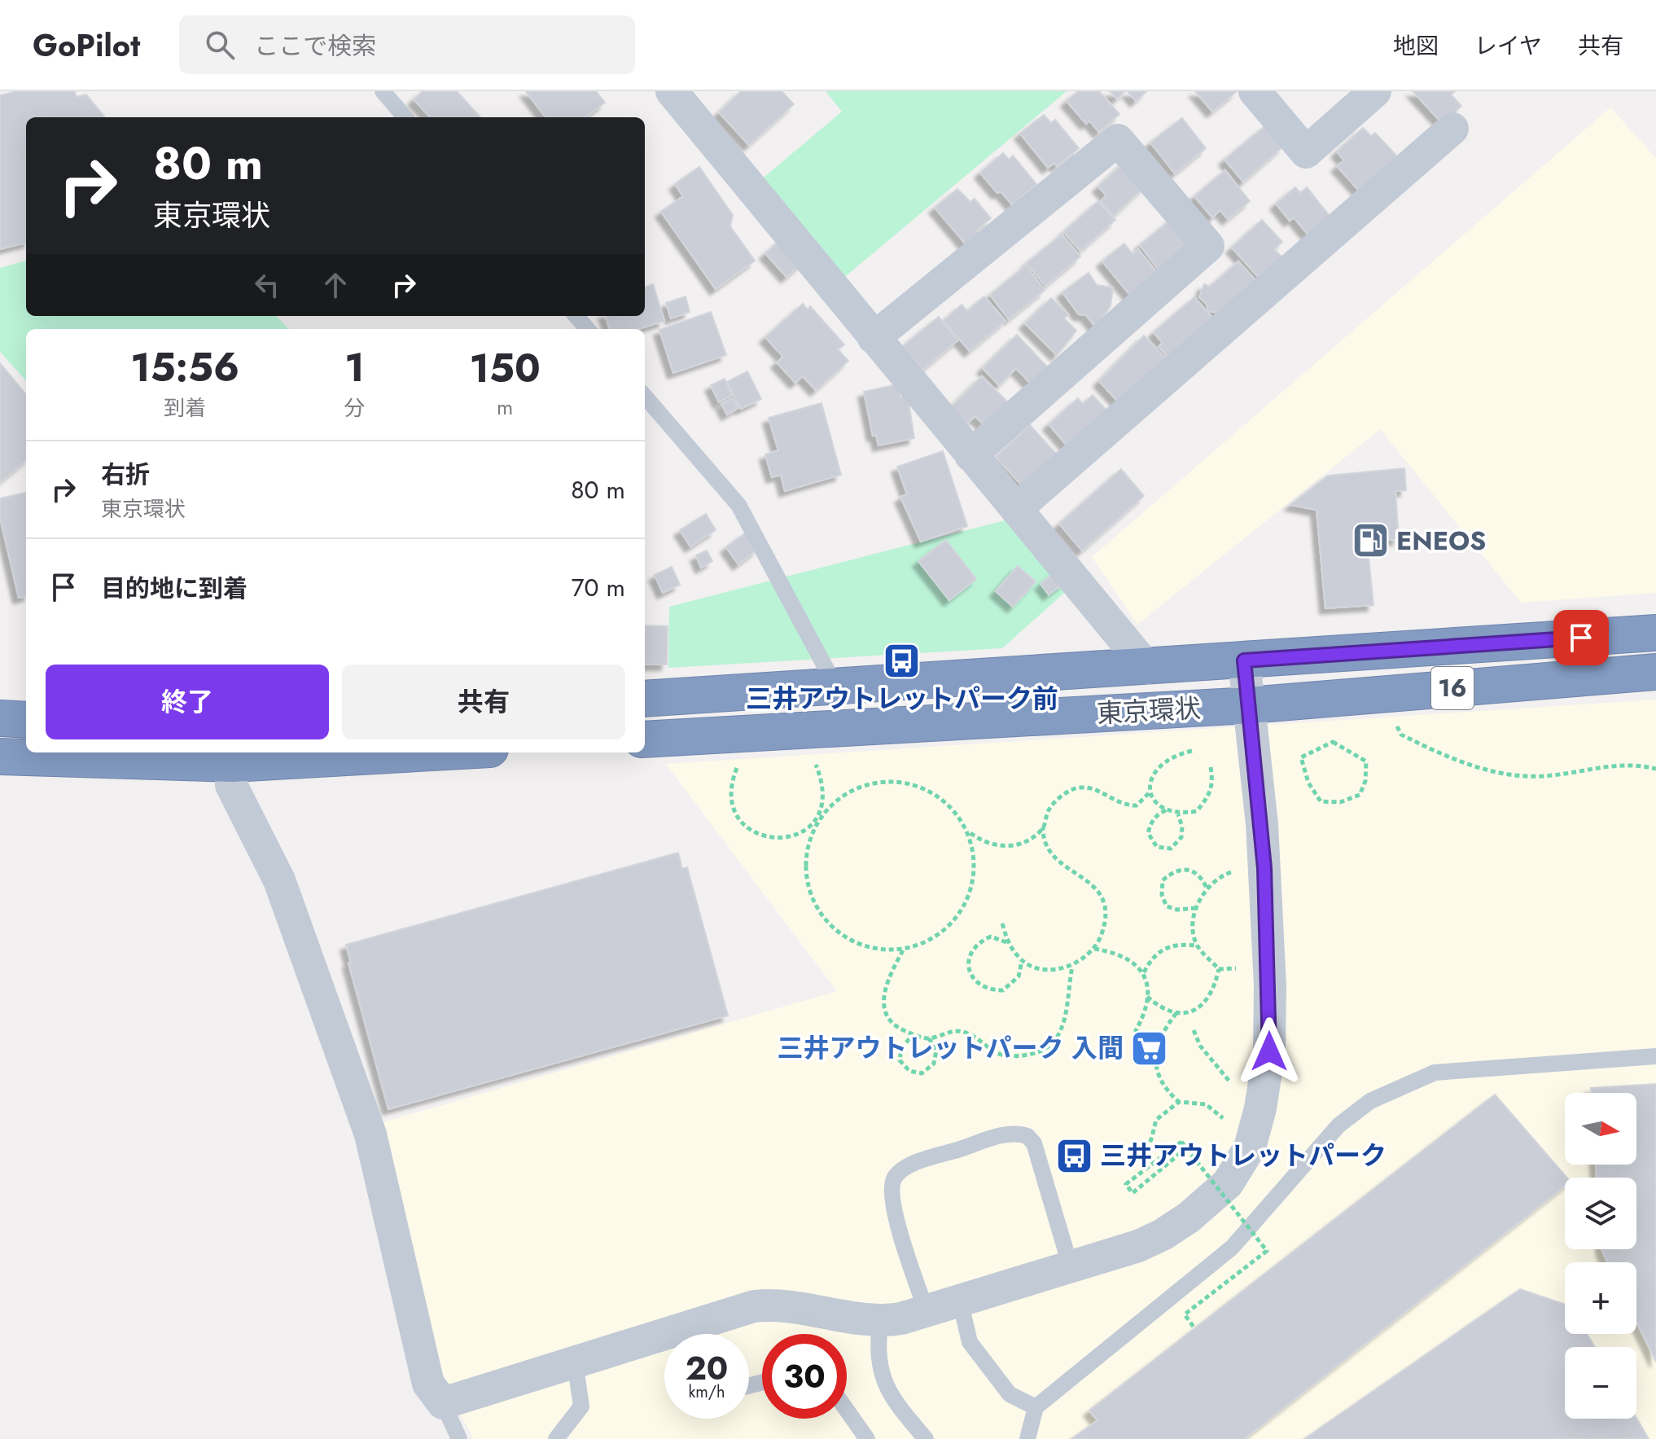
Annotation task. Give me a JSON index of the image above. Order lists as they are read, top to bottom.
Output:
{
  "streets": {
    "highway": ["16", "東京環状"]
  },
  "places": {
    "fuel station": ["ENEOS"],
    "bus stop": ["三井アウトレットパーク前", "三井アウトレットパーク"],
    "supermarket": ["三井アウトレットパーク 入間"]
  },
  "north": "right",
  "page": {
    "header": "GoPilot",
    "search": "ここで検索",
    "nav": ["地図", "レイヤ", "共有"],
    "turn": ["80 m", "東京環状"],
    "eta": [
      "15:56",
      "到着",
      "1",
      "分",
      "150",
      "m"
    ],
    "list": [
      {
        "name": "右折",
        "note": "東京環状",
        "value": "80 m"
      },
      {
        "name": "目的地に到着",
        "value": "70 m"
      }
    ],
    "buttons": ["終了", "共有"],
    "map_buttons": ["+", "−"],
    "speed": "20 km/h",
    "limit": "30"
  }
}
